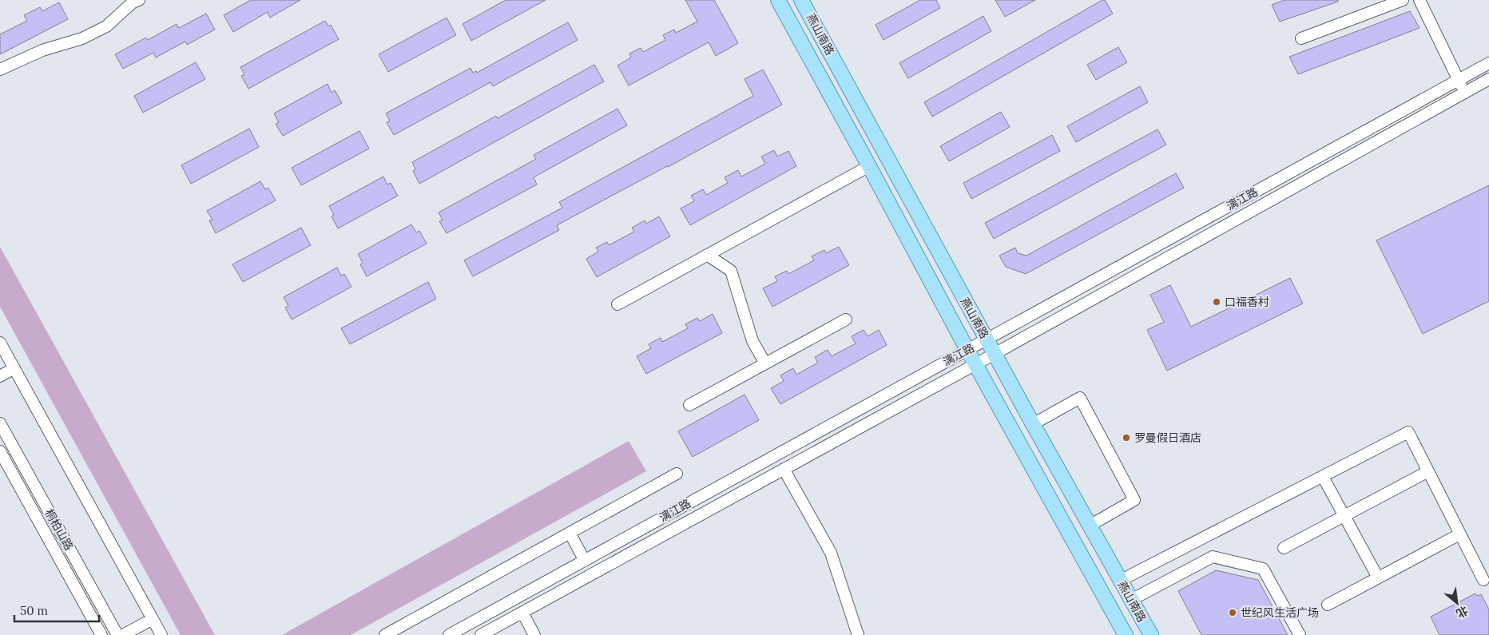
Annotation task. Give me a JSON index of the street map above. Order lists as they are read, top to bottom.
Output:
{
  "streets": {
    "main road": ["燕山南路"],
    "street": ["漓江路", "桐柏山路"]
  },
  "crossings": [
    ["燕山南路", "漓江路"]
  ],
  "places": ["口福香村", "罗曼假日酒店", "世纪风生活广场"],
  "scale_bar": "50 m",
  "north": "bottom right"
}
